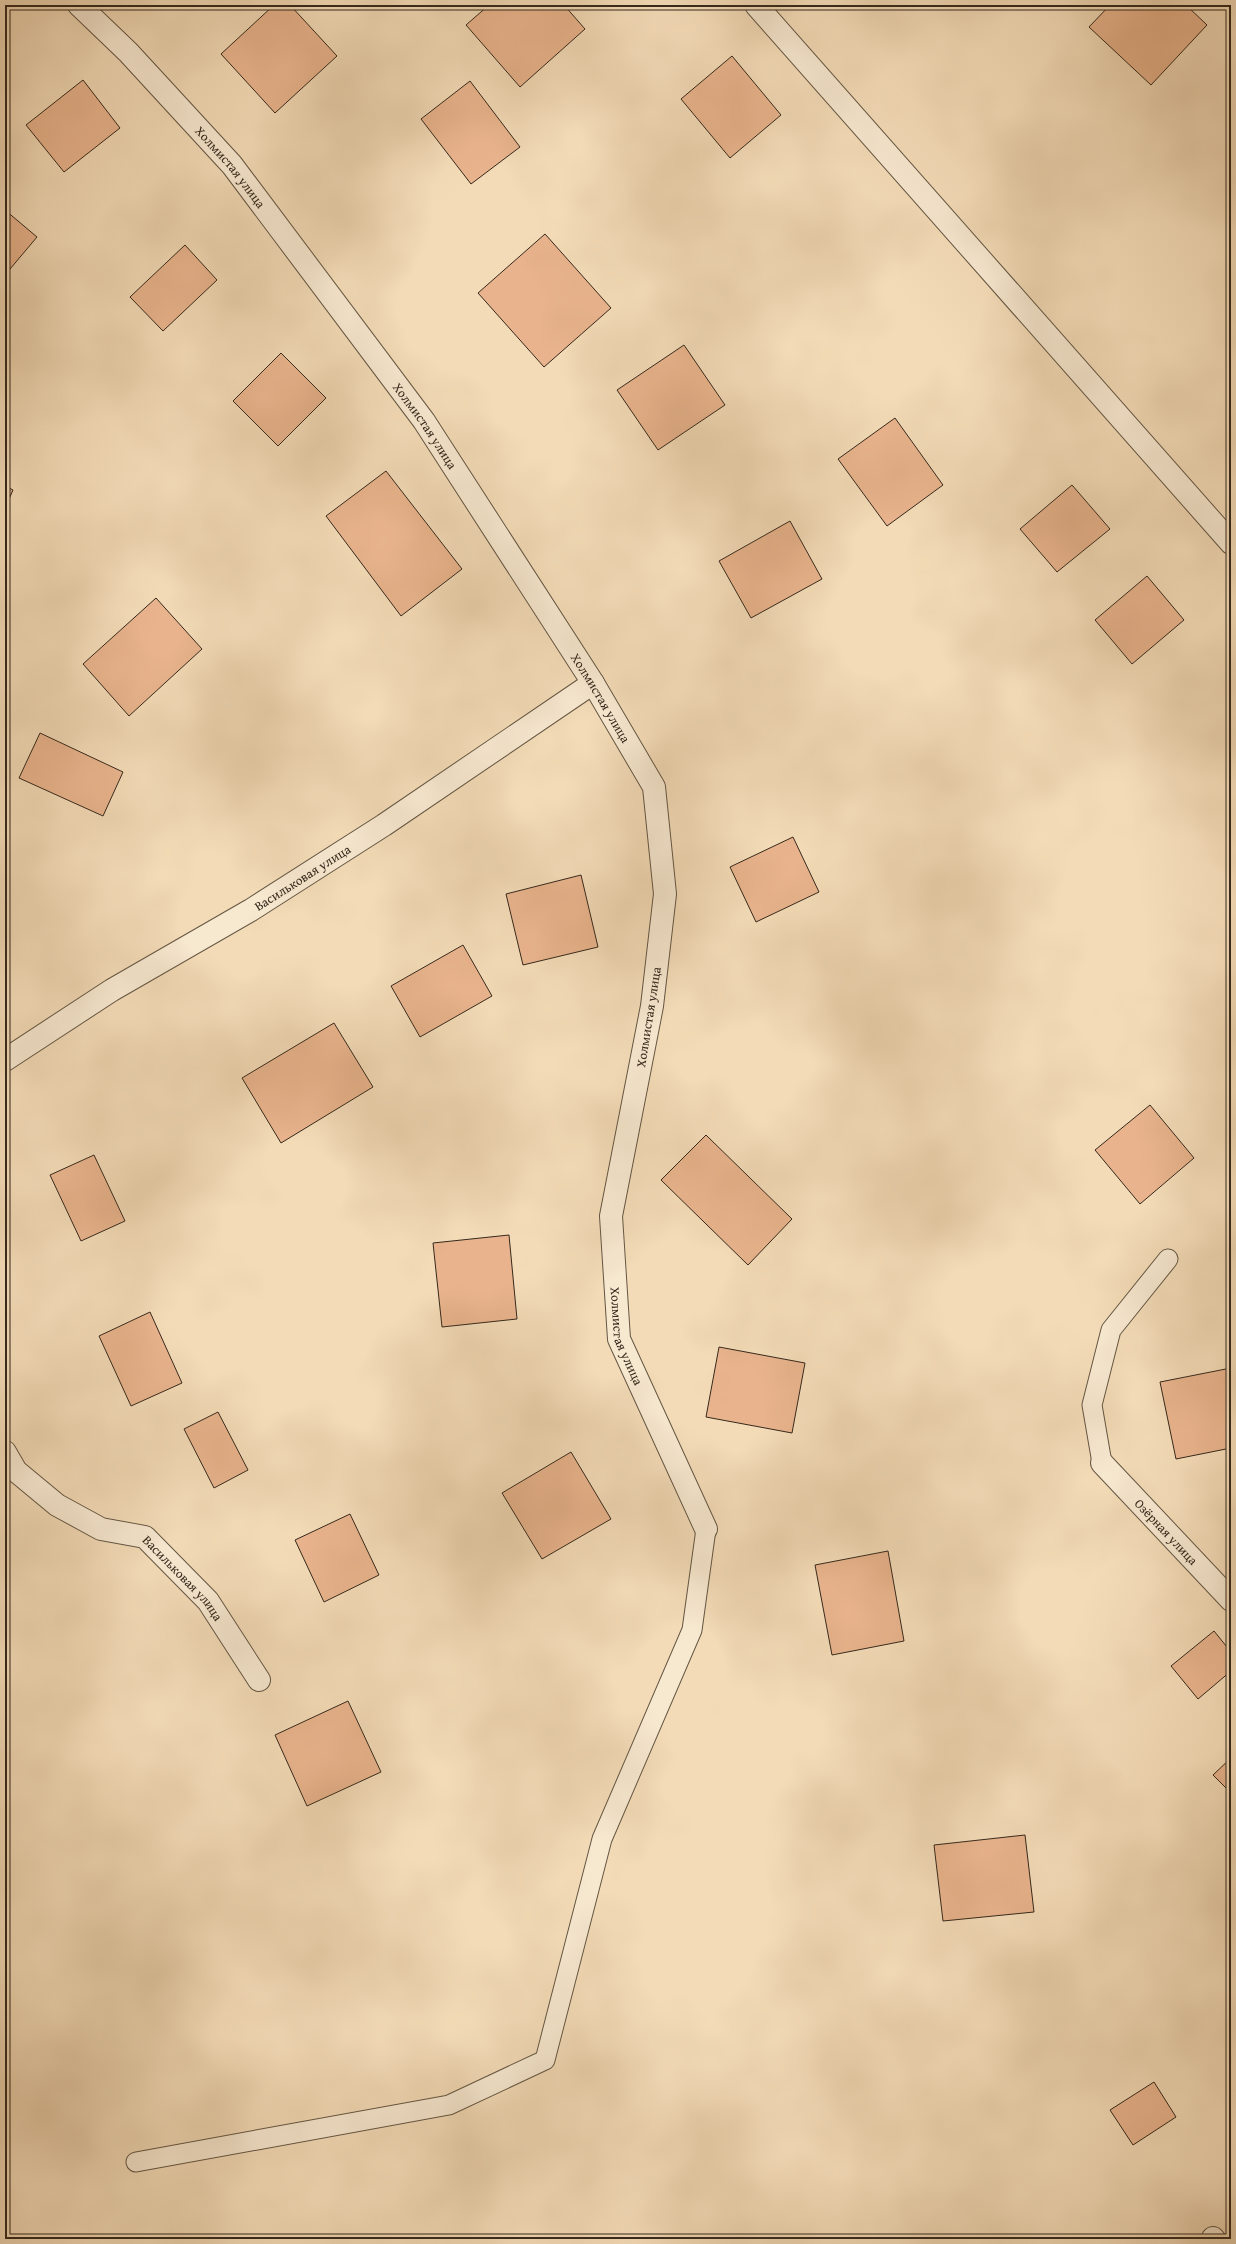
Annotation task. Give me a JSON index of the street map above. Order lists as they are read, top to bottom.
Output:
{
  "streets": {
    "street": ["Холмистая улица", "Васильковая улица", "Озёрная улица"]
  },
  "crossings": [
    ["Холмистая улица", "Васильковая улица"]
  ]
}
